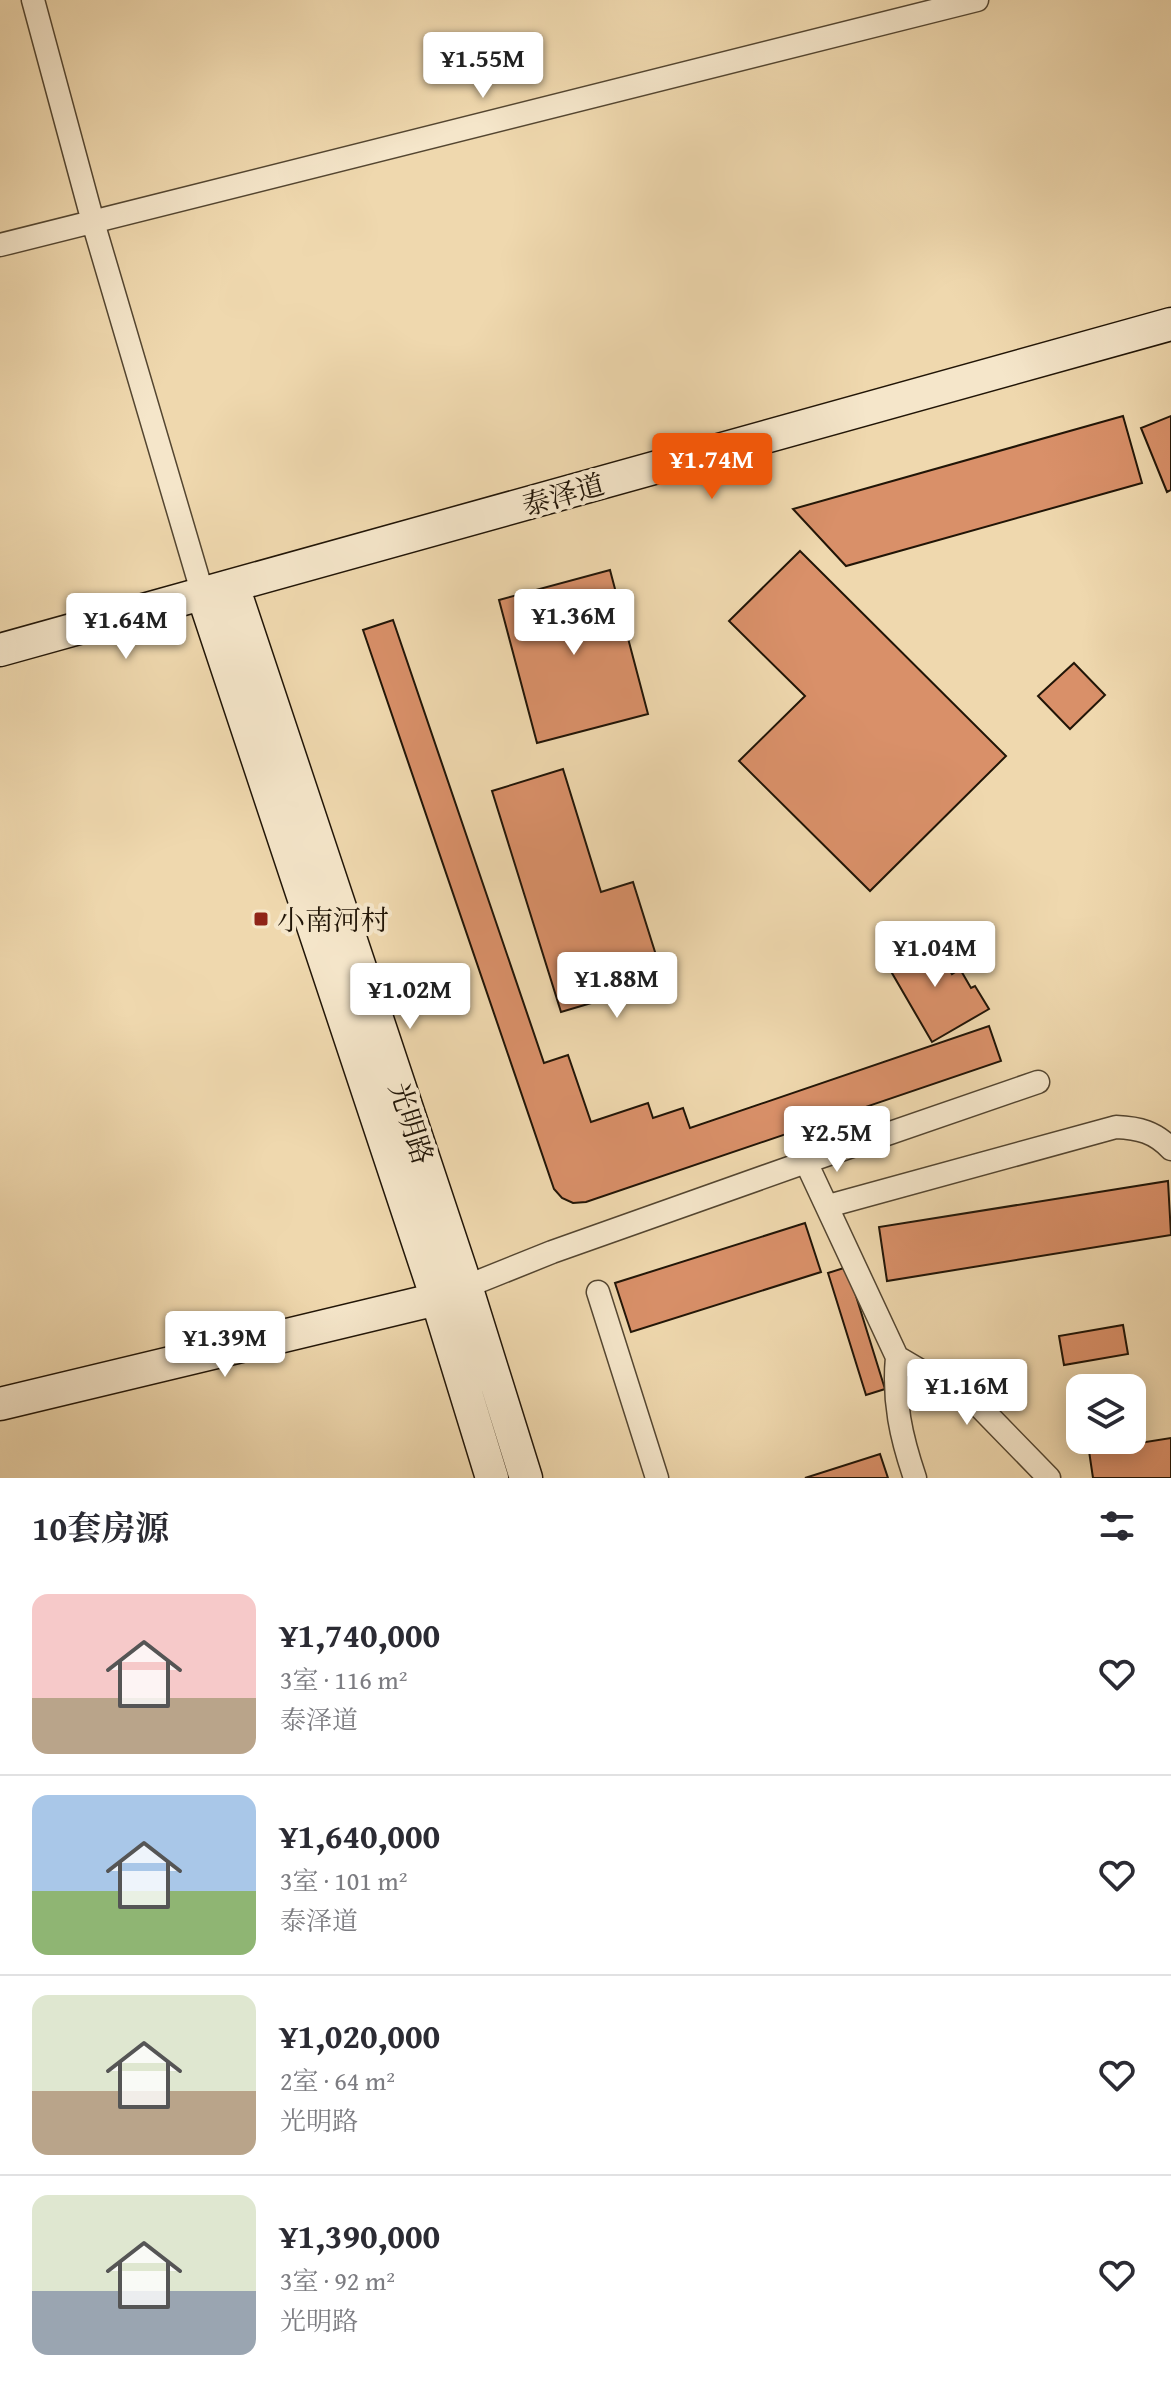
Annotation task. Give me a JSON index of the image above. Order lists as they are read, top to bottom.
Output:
{
  "streets": {
    "street": ["泰泽道", "光明路"]
  },
  "crossings": [
    ["泰泽道", "光明路"]
  ],
  "places": {
    "transit": ["小南河村"]
  },
  "page": {
    "price": [
      "¥1.55M",
      "¥1.74M",
      "¥1.36M",
      "¥1.64M",
      "¥1.04M",
      "¥1.88M",
      "¥1.02M",
      "¥2.5M",
      "¥1.39M",
      "¥1.16M"
    ],
    "heading": "10套房源",
    "list": [
      {
        "name": "¥1,740,000",
        "note": "3室 · 116 m² · 泰泽道"
      },
      {
        "name": "¥1,640,000",
        "note": "3室 · 101 m² · 泰泽道"
      },
      {
        "name": "¥1,020,000",
        "note": "2室 · 64 m² · 光明路"
      },
      {
        "name": "¥1,390,000",
        "note": "3室 · 92 m² · 光明路"
      }
    ]
  }
}
